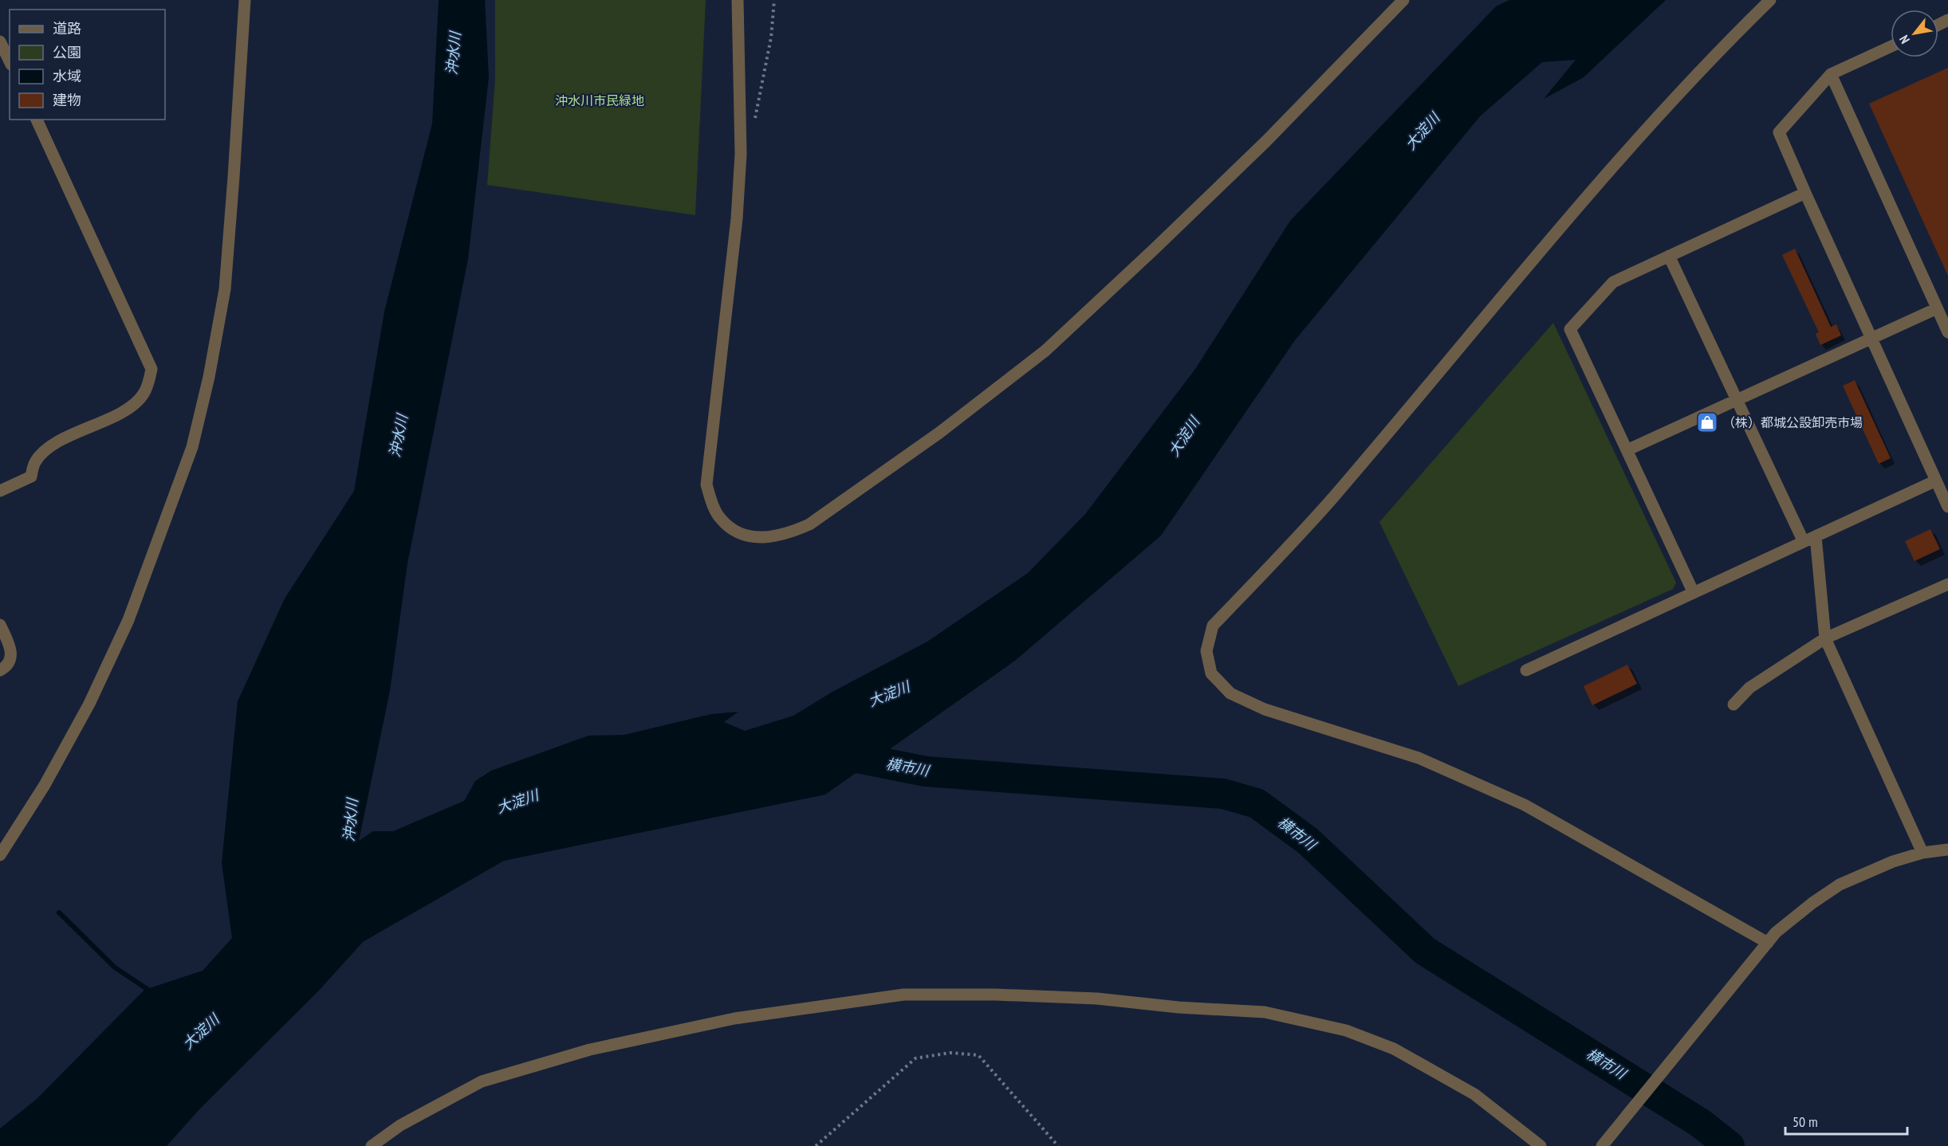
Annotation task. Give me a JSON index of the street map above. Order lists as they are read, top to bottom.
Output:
{
  "water": ["沖水川", "大淀川", "横市川"],
  "parks": ["沖水川市民緑地"],
  "places": {
    "shop": ["（株）都城公設卸売市場"]
  },
  "legend": [
    "道路",
    "公園",
    "水域",
    "建物"
  ],
  "scale_bar": "50 m",
  "north": "bottom left"
}
